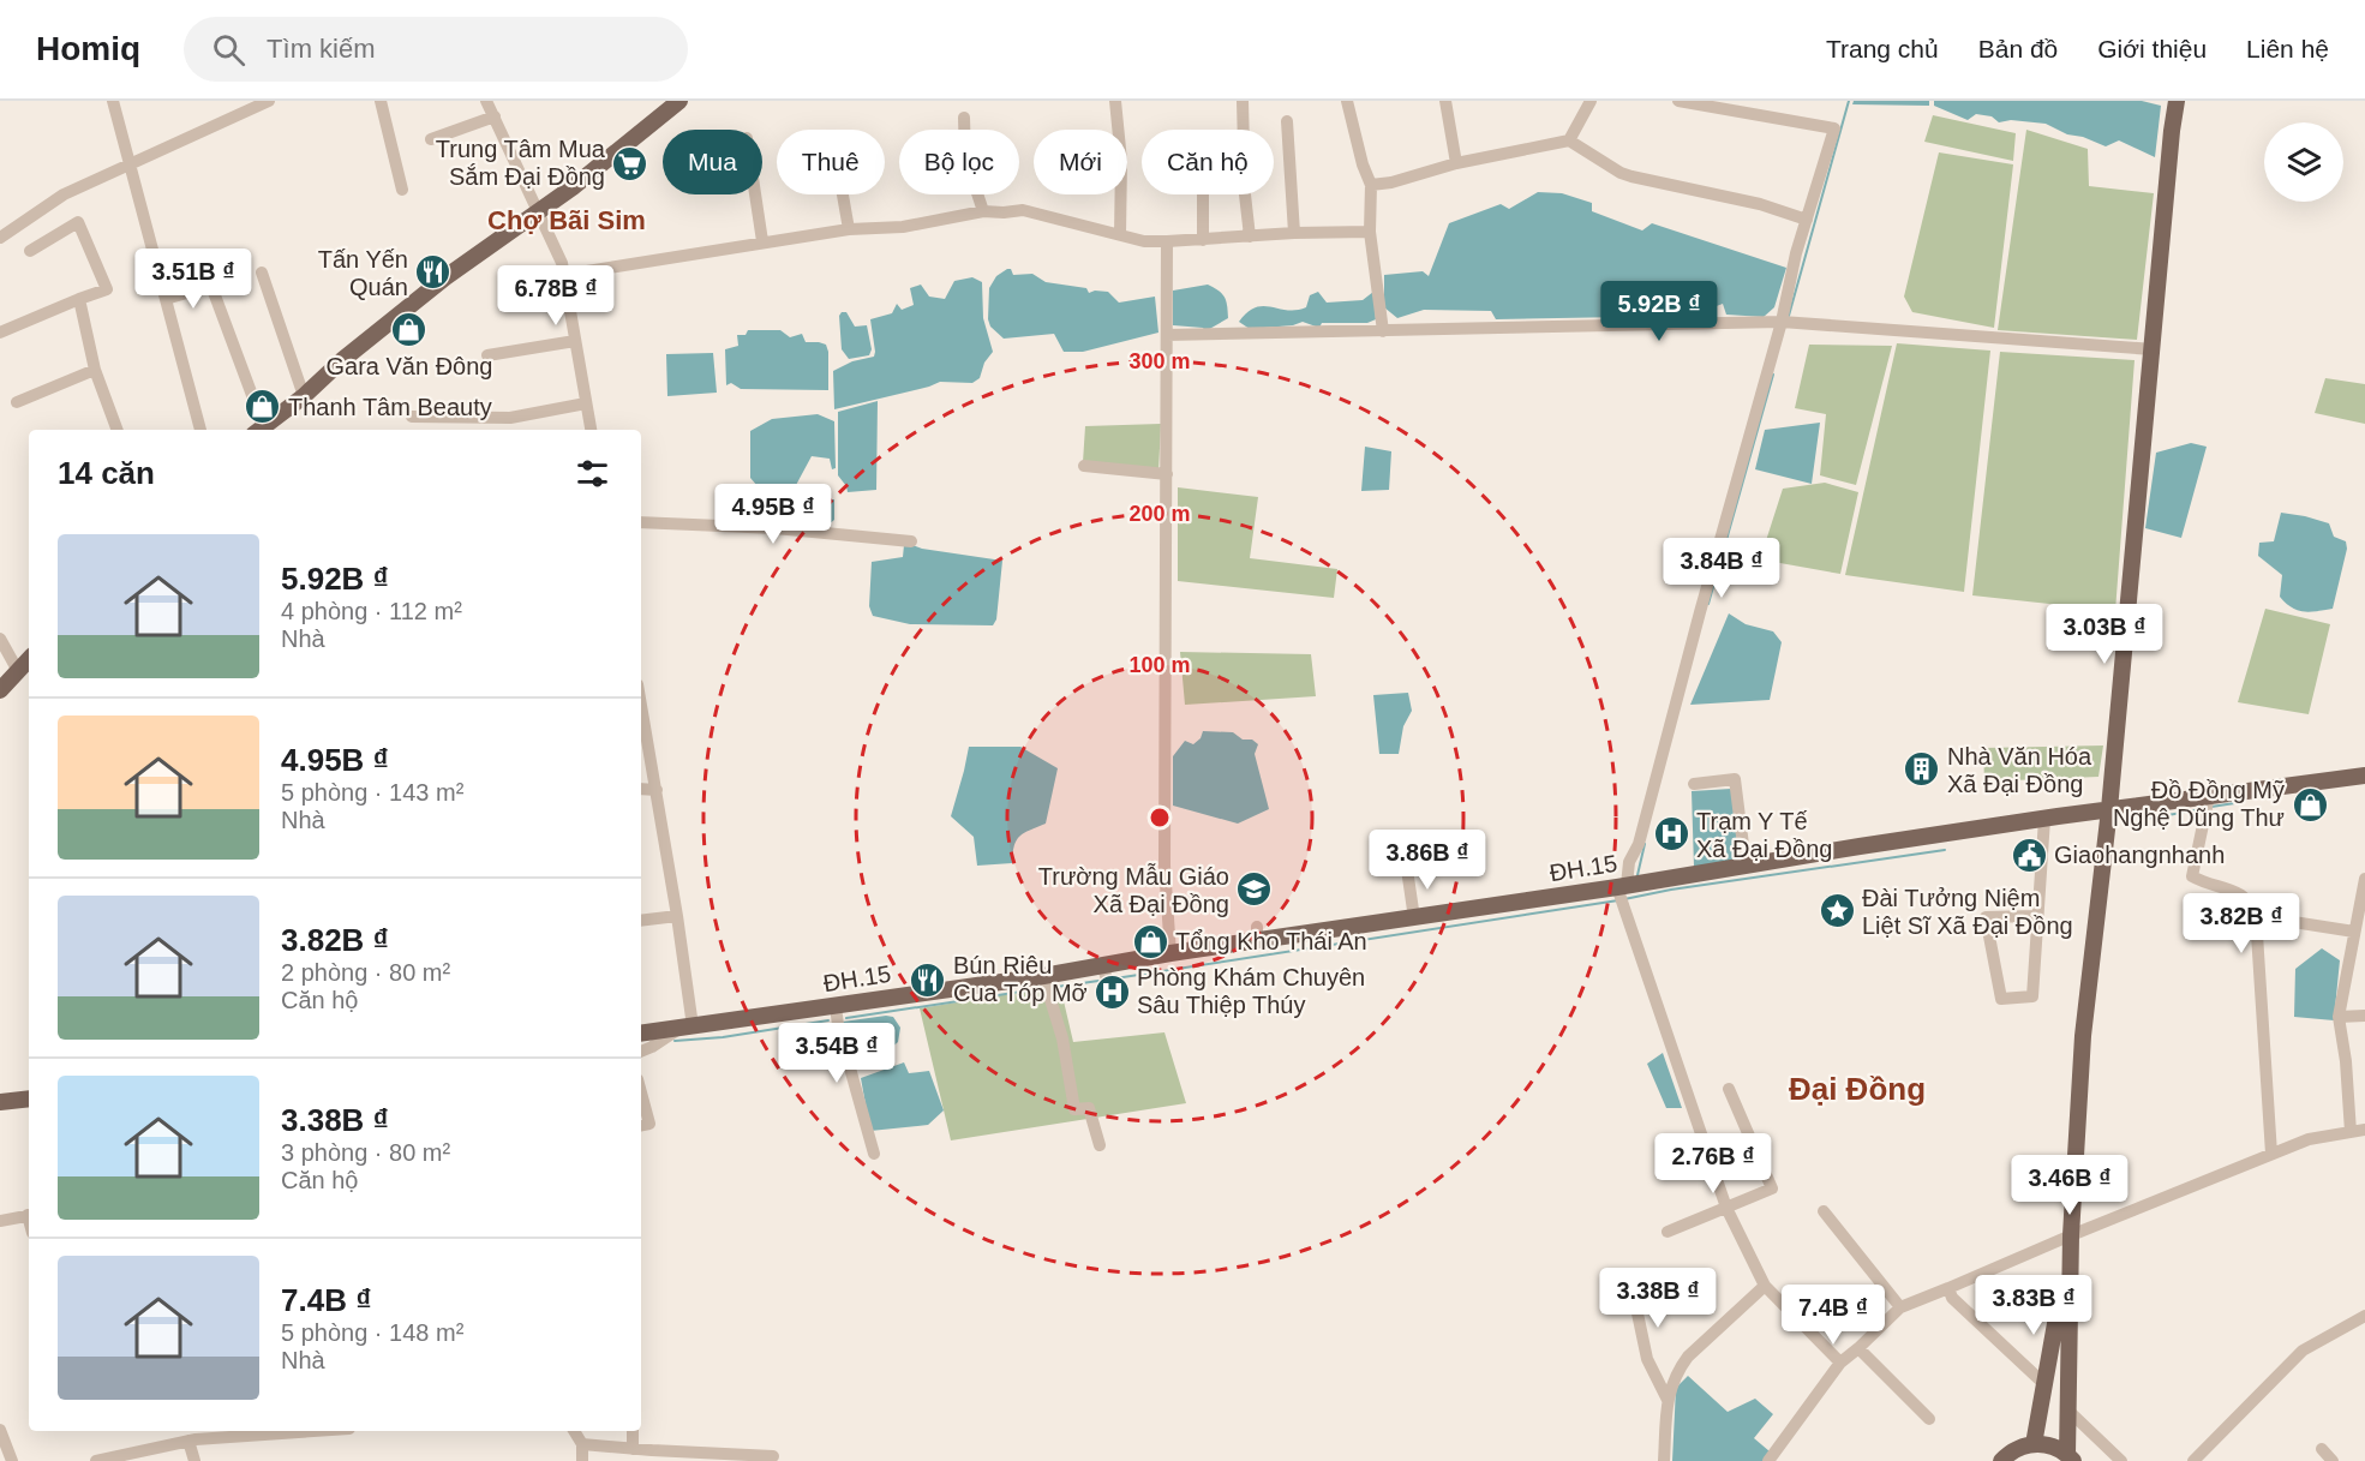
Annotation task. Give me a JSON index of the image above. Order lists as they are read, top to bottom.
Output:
{
  "streets": {
    "main road": ["ĐH.15"]
  },
  "districts": ["Chợ Bãi Sim", "Đại Đồng"],
  "places": {
    "supermarket": ["Trung Tâm Mua Sắm Đại Đồng"],
    "restaurant": ["Tấn Yến Quán", "Bún Riêu Cua Tóp Mỡ"],
    "shop": [
      "Gara Văn Đông",
      "Thanh Tâm Beauty",
      "Đồ Đồng Mỹ Nghệ Dũng Thư",
      "Tổng Kho Thái An"
    ],
    "building": ["Nhà Văn Hóa Xã Đại Đồng"],
    "hospital": ["Trạm Y Tế Xã Đại Đồng", "Phòng Khám Chuyên Sâu Thiệp Thúy"],
    "public building": ["Giaohangnhanh"],
    "school or university": ["Trường Mẫu Giáo Xã Đại Đồng"],
    "place": ["Đài Tưởng Niệm Liệt Sĩ Xã Đại Đồng"]
  },
  "page": {
    "header": "Homiq",
    "search": "Tìm kiếm",
    "nav": [
      "Trang chủ",
      "Bản đồ",
      "Giới thiệu",
      "Liên hệ"
    ],
    "chip": [
      "Mua",
      "Thuê",
      "Bộ lọc",
      "Mới",
      "Căn hộ"
    ],
    "price": [
      "3.51B ₫",
      "6.78B ₫",
      "5.92B ₫",
      "4.95B ₫",
      "3.84B ₫",
      "3.03B ₫",
      "3.86B ₫",
      "3.82B ₫",
      "3.54B ₫",
      "2.76B ₫",
      "3.46B ₫",
      "3.38B ₫",
      "3.83B ₫",
      "7.4B ₫"
    ],
    "heading": "14 căn",
    "list": [
      {
        "name": "5.92B ₫",
        "note": "4 phòng · 112 m² · Nhà"
      },
      {
        "name": "4.95B ₫",
        "note": "5 phòng · 143 m² · Nhà"
      },
      {
        "name": "3.82B ₫",
        "note": "2 phòng · 80 m² · Căn hộ"
      },
      {
        "name": "3.38B ₫",
        "note": "3 phòng · 80 m² · Căn hộ"
      },
      {
        "name": "7.4B ₫",
        "note": "5 phòng · 148 m² · Nhà"
      }
    ]
  },
  "rings": ["300 m", "200 m", "100 m"]
}
